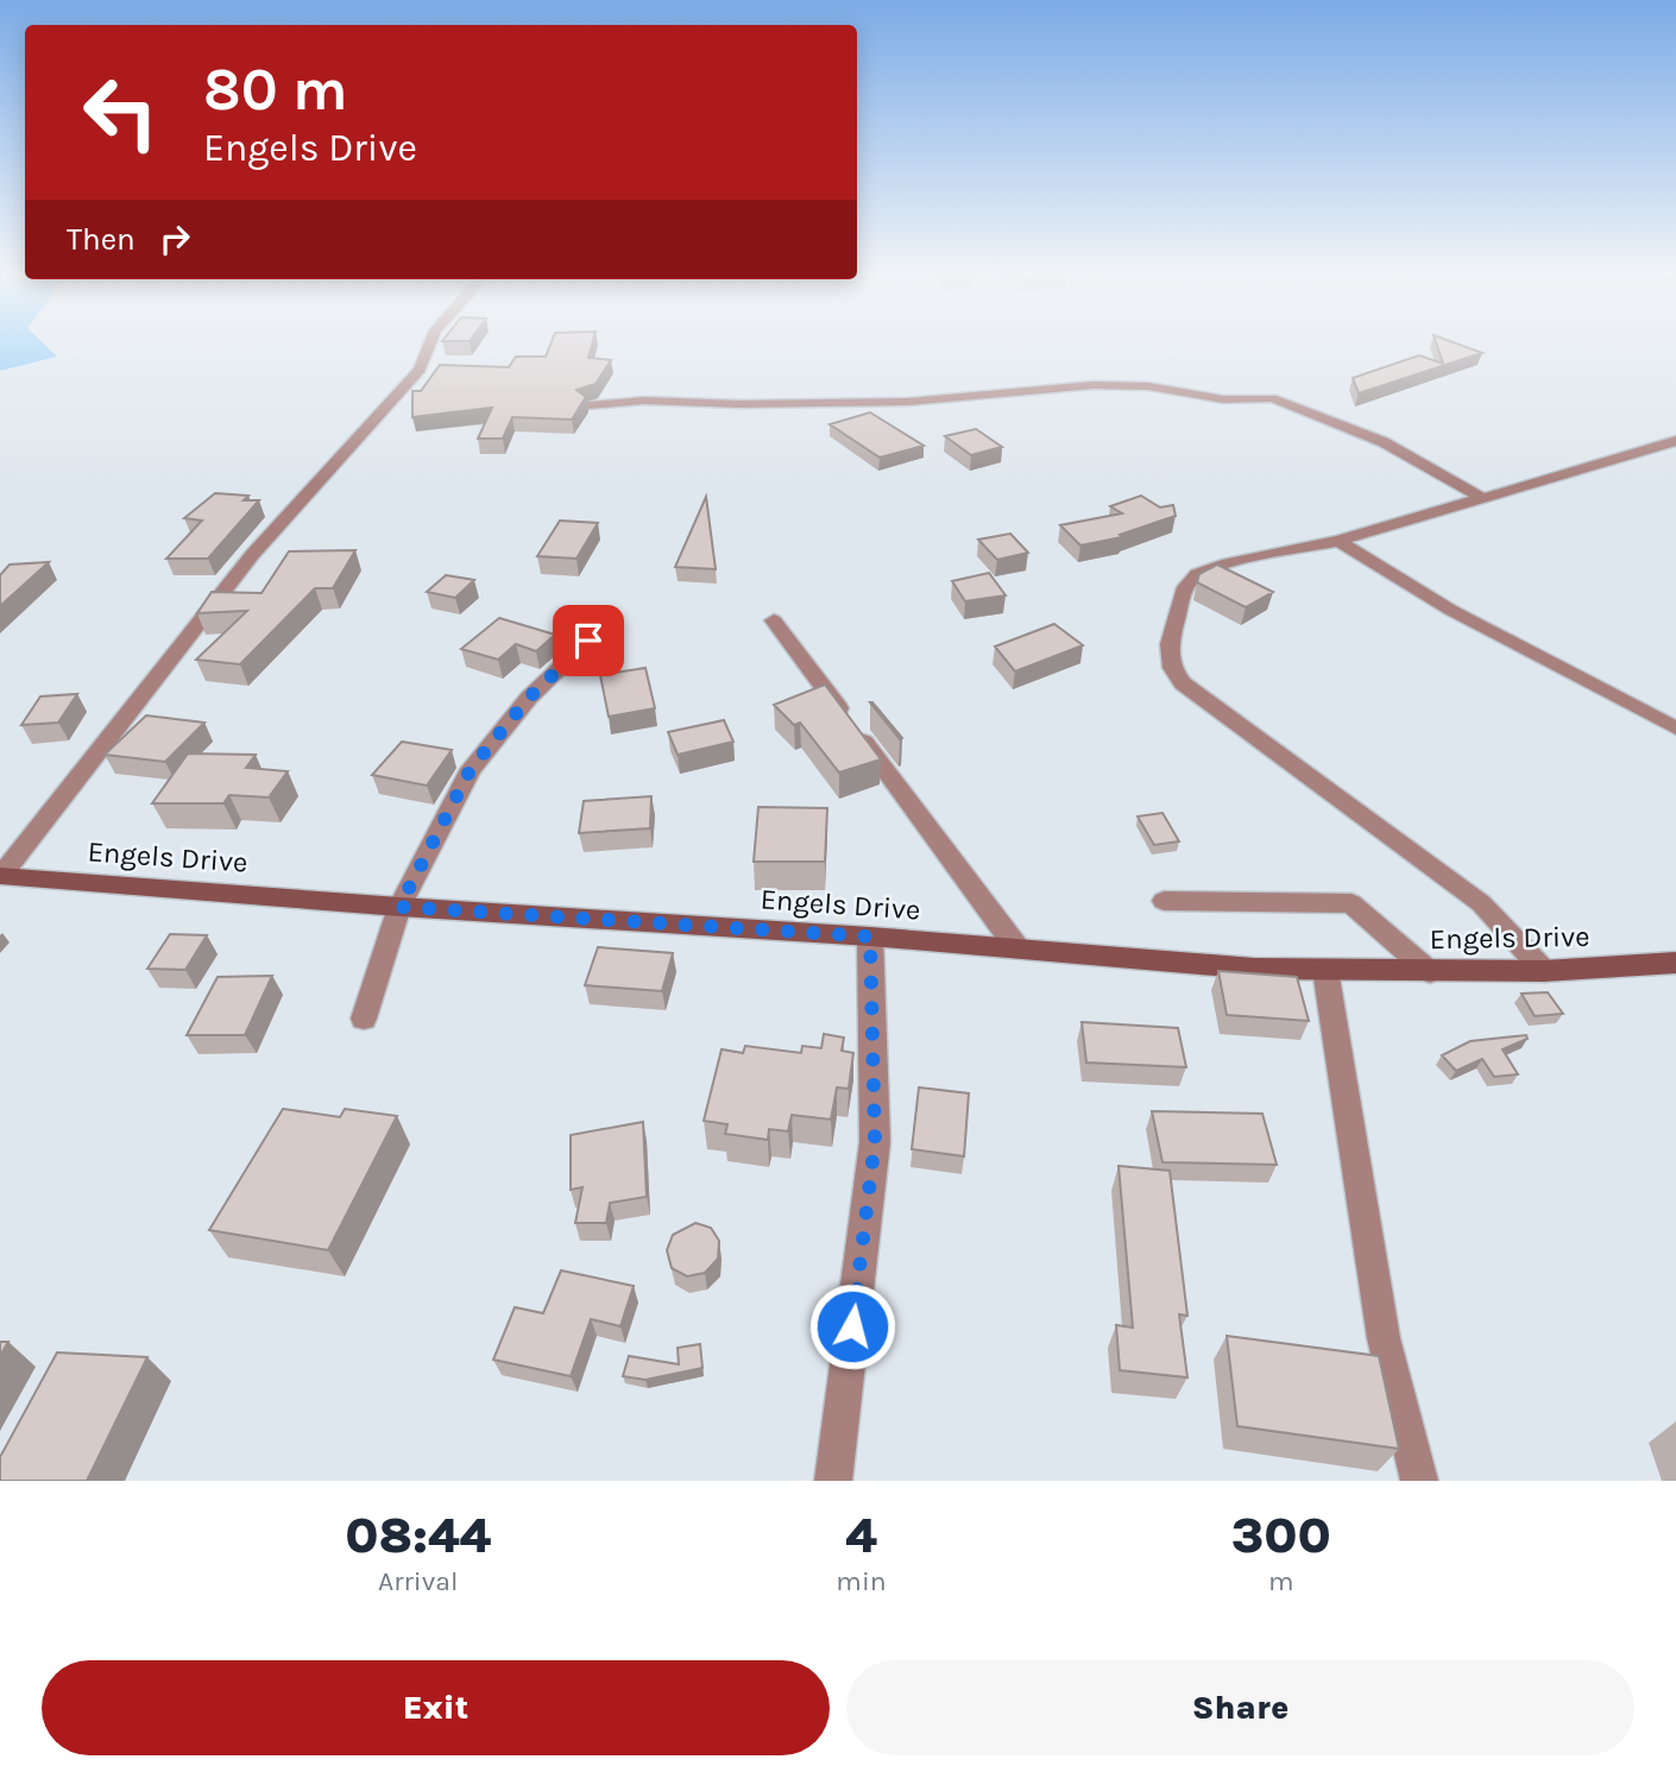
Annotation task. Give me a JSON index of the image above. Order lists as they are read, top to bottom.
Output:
{
  "streets": {
    "street": ["Engels Drive"]
  },
  "page": {
    "turn": ["80 m", "Engels Drive"],
    "then": "Then",
    "eta": [
      "08:44",
      "Arrival",
      "4",
      "min",
      "300",
      "m"
    ],
    "buttons": ["Exit", "Share"]
  }
}
